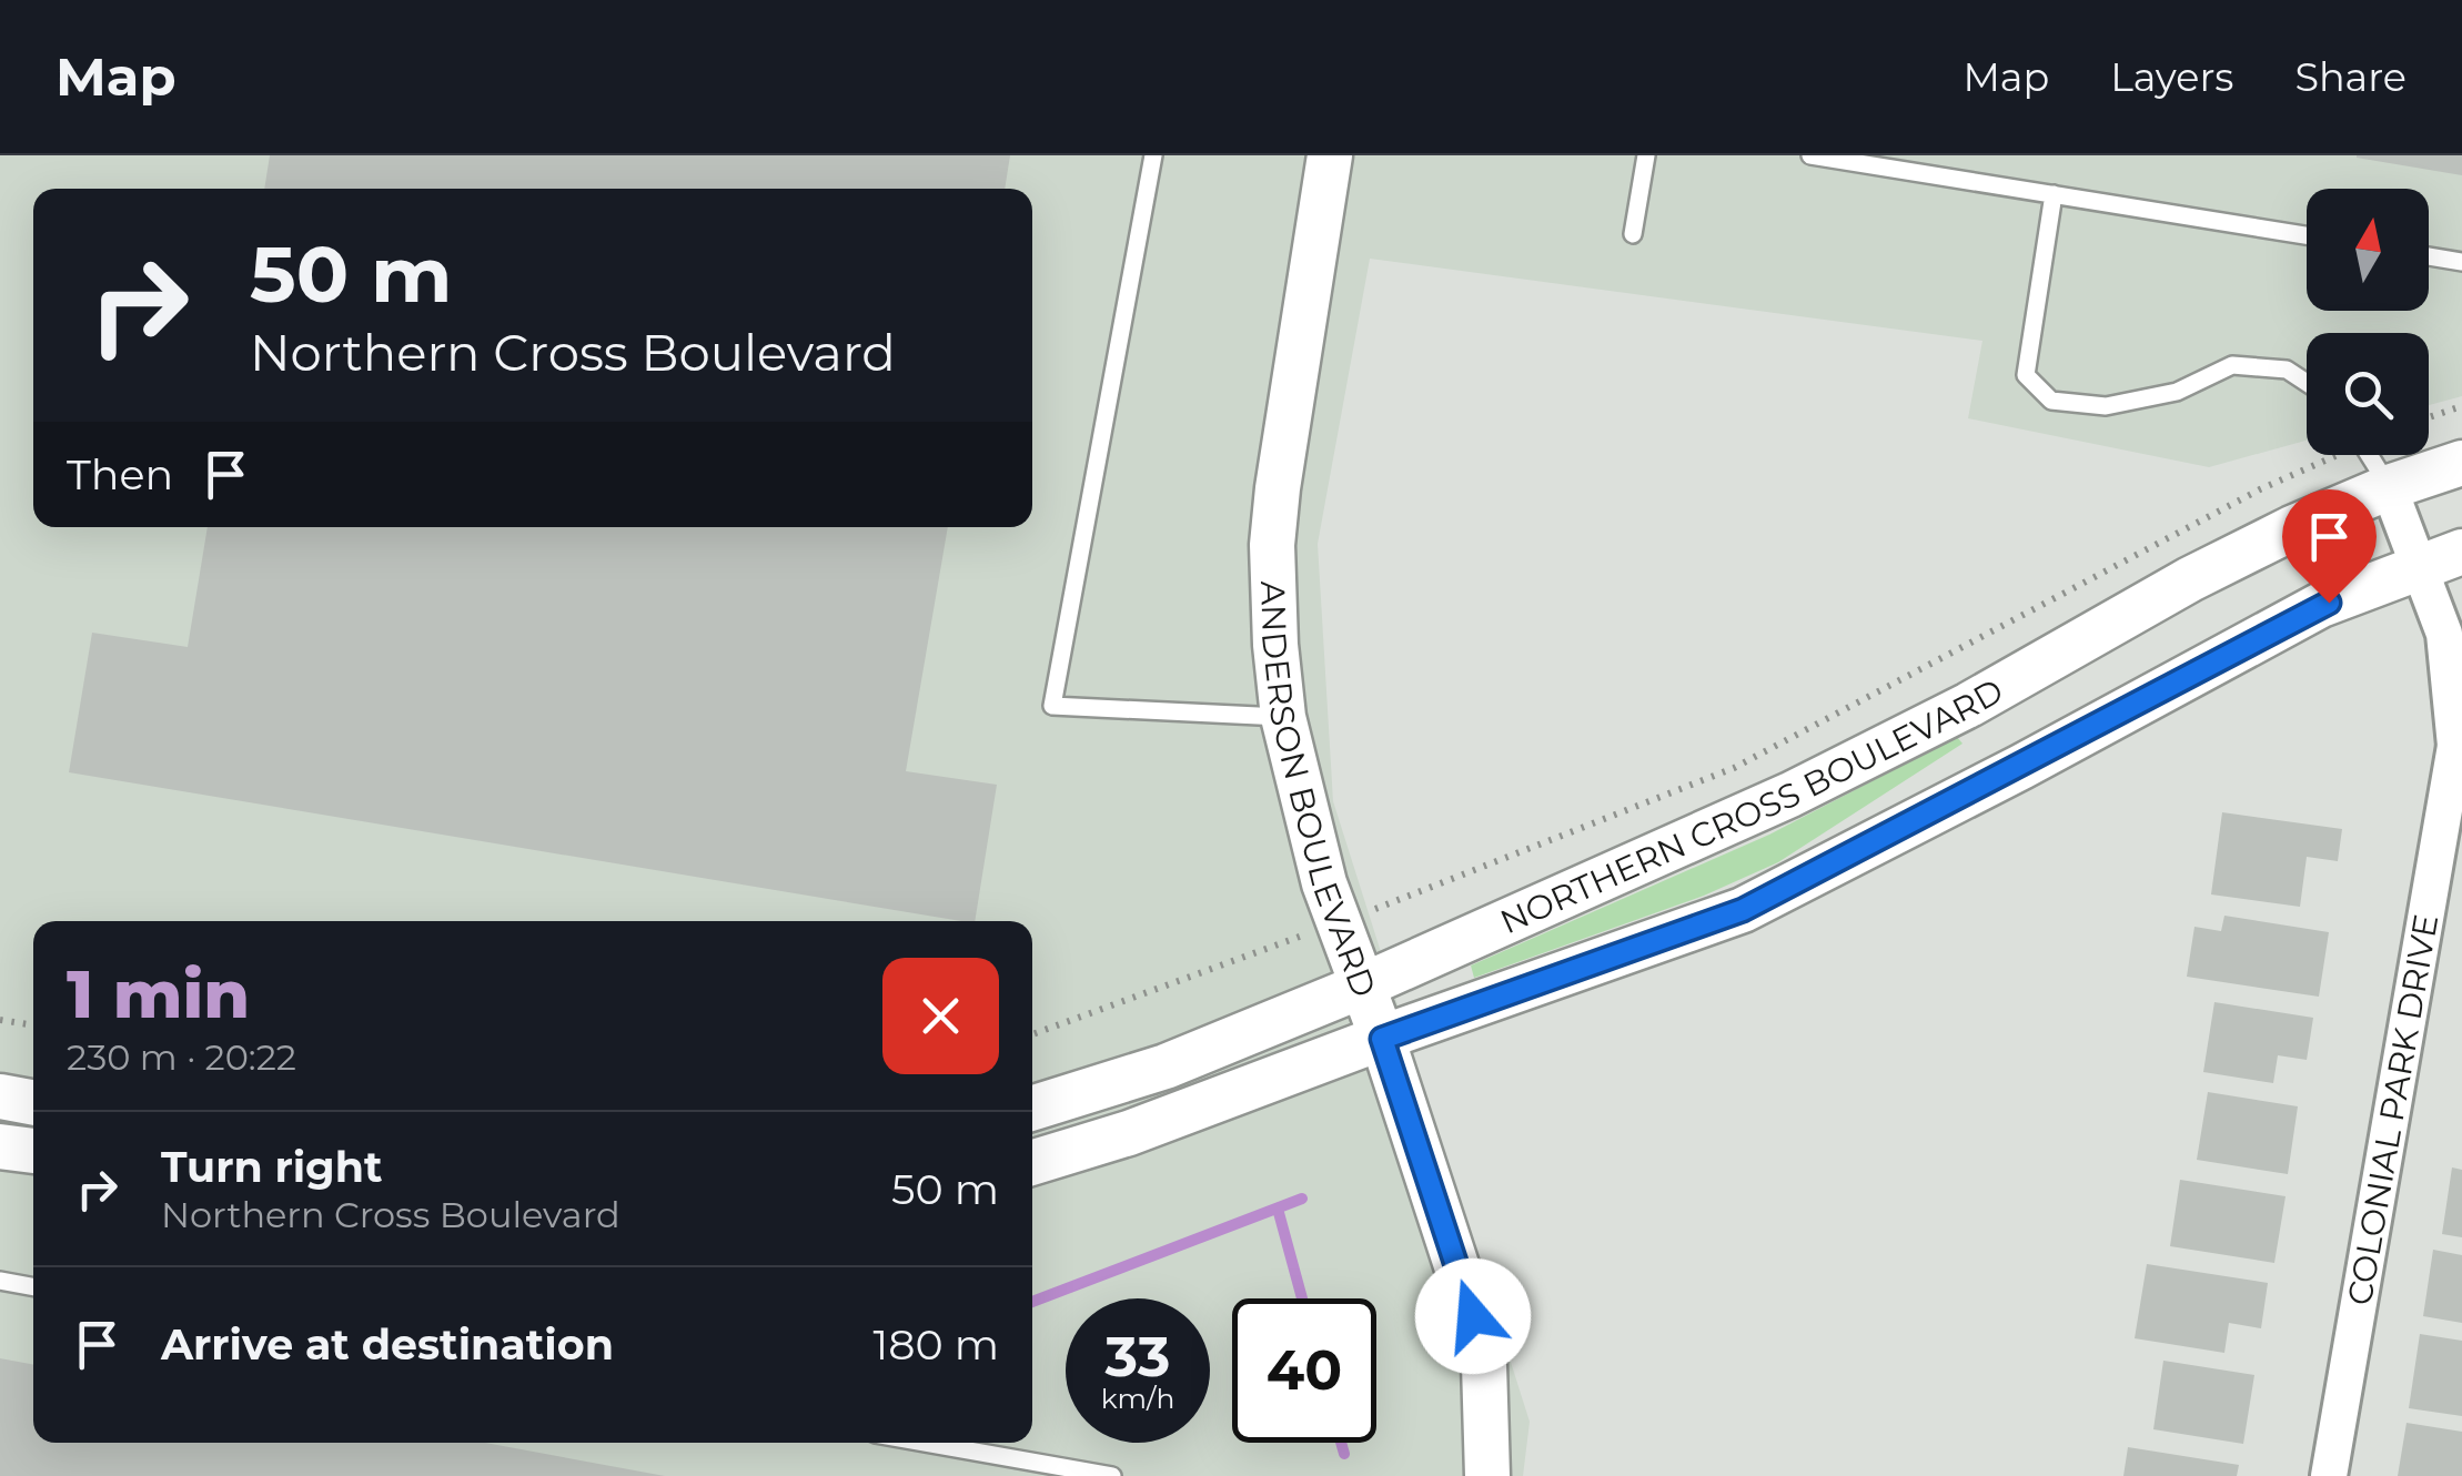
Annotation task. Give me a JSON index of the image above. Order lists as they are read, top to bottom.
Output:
{
  "streets": {
    "street": ["ANDERSON BOULEVARD", "NORTHERN CROSS BOULEVARD", "COLONIAL PARK DRIVE"]
  },
  "crossings": [
    ["ANDERSON BOULEVARD", "NORTHERN CROSS BOULEVARD"],
    ["NORTHERN CROSS BOULEVARD", "COLONIAL PARK DRIVE"]
  ],
  "north": "top",
  "page": {
    "header": "Map",
    "nav": ["Map", "Layers", "Share"],
    "turn": ["50 m", "Northern Cross Boulevard"],
    "then": "Then",
    "heading": ["1 min", "230 m · 20:22"],
    "list": [
      {
        "name": "Turn right",
        "note": "Northern Cross Boulevard",
        "value": "50 m"
      },
      {
        "name": "Arrive at destination",
        "value": "180 m"
      }
    ],
    "speed": "33 km/h",
    "limit": "40"
  }
}
